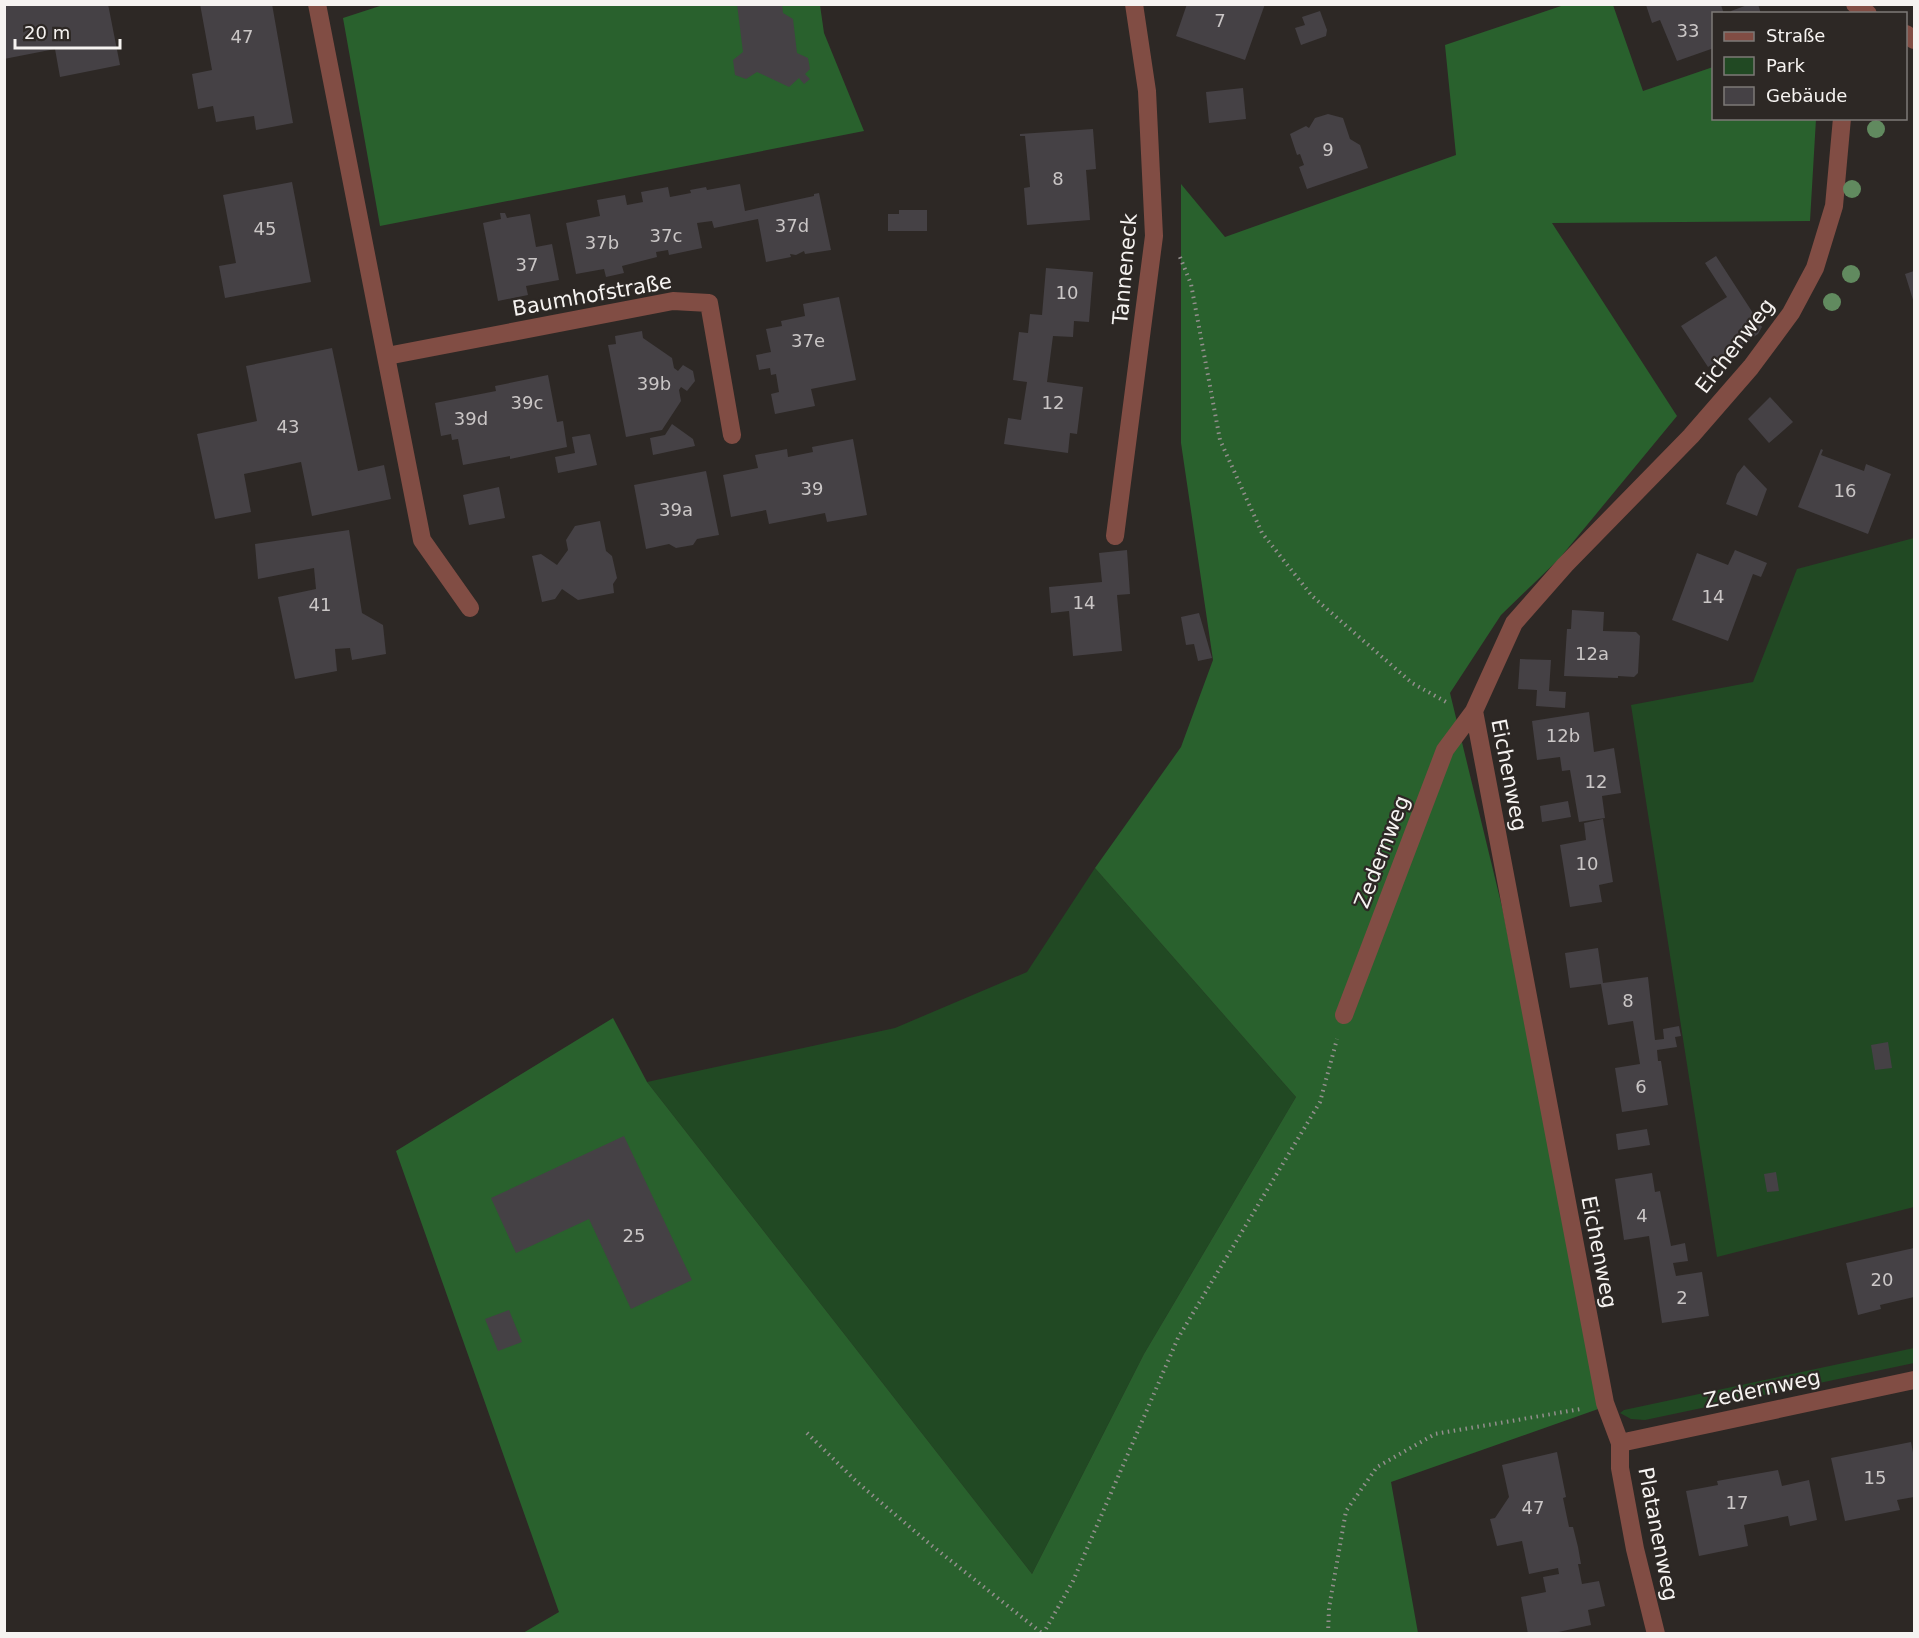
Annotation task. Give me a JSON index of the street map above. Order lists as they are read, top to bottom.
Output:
{
  "streets": {
    "street": [
      "Tanneneck",
      "Baumhofstraße",
      "Eichenweg",
      "Zedernweg",
      "Platanenweg"
    ]
  },
  "crossings": [
    ["Eichenweg", "Zedernweg"],
    ["Eichenweg", "Platanenweg"],
    ["Zedernweg", "Platanenweg"]
  ],
  "house_numbers": [
    "7",
    "33",
    "47",
    "9",
    "8",
    "37d",
    "45",
    "37c",
    "37b",
    "37",
    "10",
    "37e",
    "39b",
    "39c",
    "12",
    "39d",
    "43",
    "39",
    "16",
    "39a",
    "14",
    "14",
    "41",
    "12a",
    "12b",
    "12",
    "10",
    "8",
    "6",
    "4",
    "25",
    "20",
    "2",
    "15",
    "17",
    "47"
  ],
  "legend": ["Straße", "Park", "Gebäude"],
  "scale_bar": "20 m"
}
